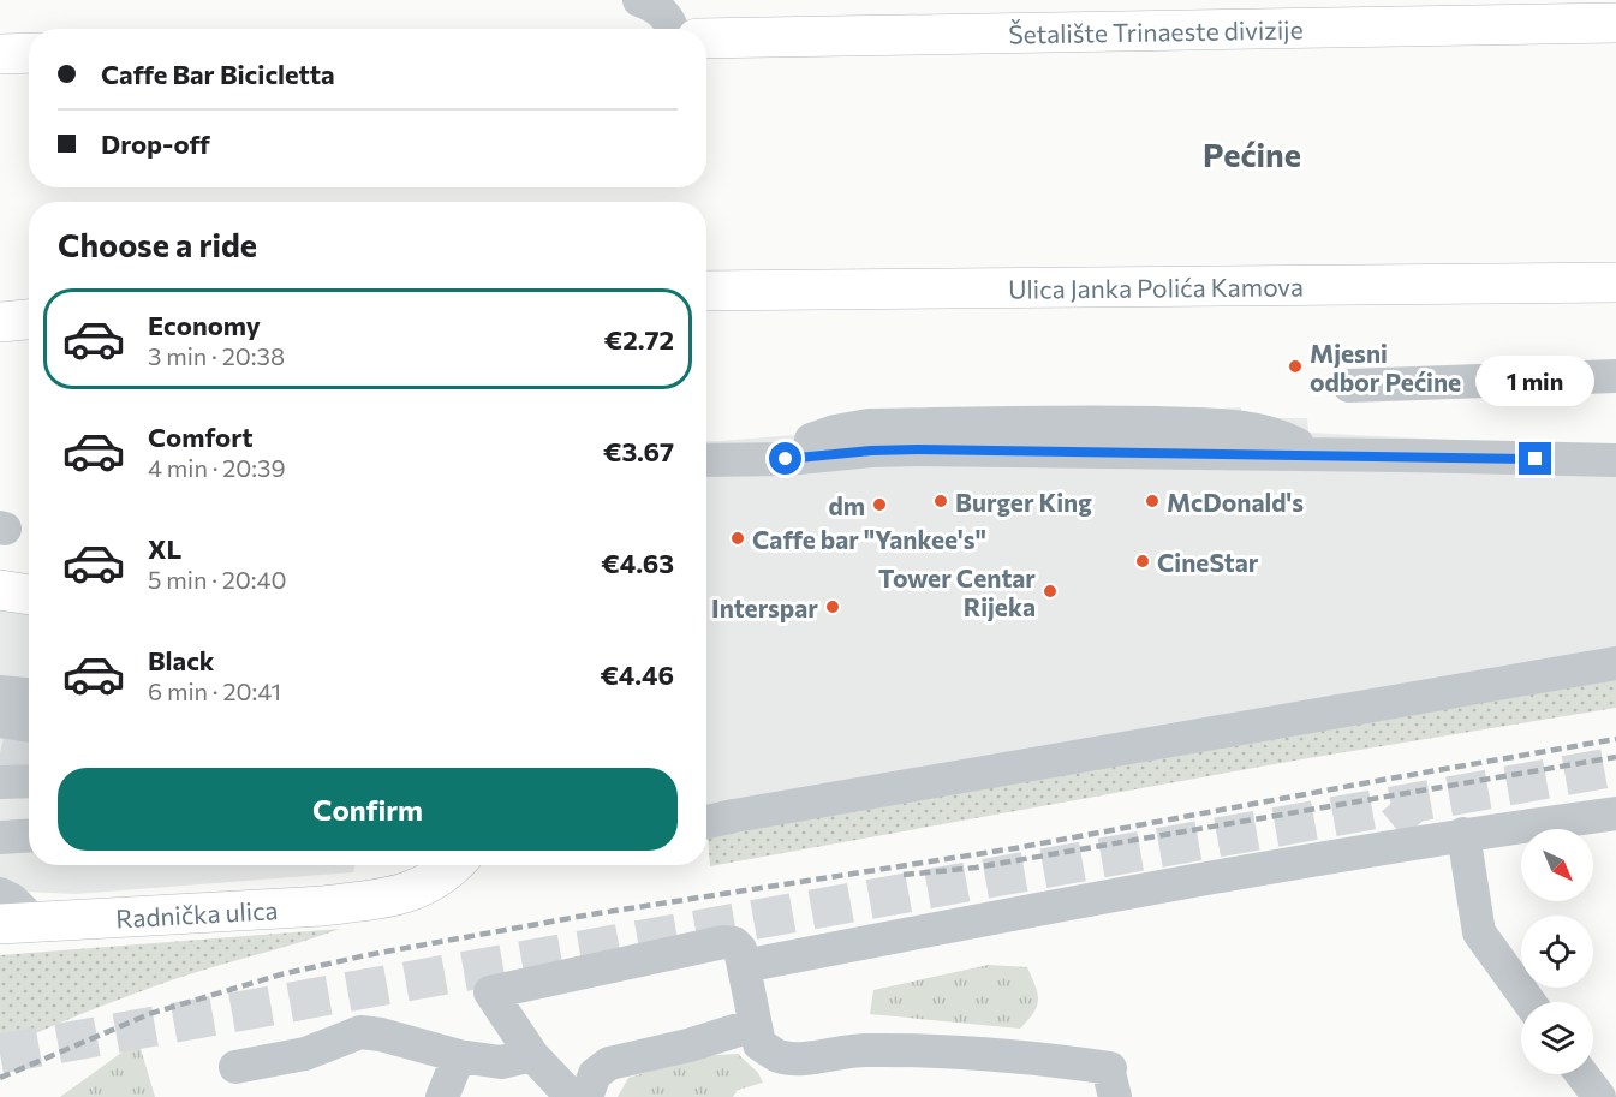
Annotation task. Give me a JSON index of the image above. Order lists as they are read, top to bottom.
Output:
{
  "streets": {
    "main road": ["Šetalište Trinaeste divizije", "Ulica Janka Polića Kamova", "Radnička ulica"]
  },
  "districts": ["Pećine"],
  "places": [
    "Mjesni odbor Pećine",
    "Burger King",
    "McDonald's",
    "dm",
    "Caffe bar \"Yankee's\"",
    "CineStar",
    "Tower Centar Rijeka",
    "Interspar"
  ],
  "north": "bottom right",
  "page": {
    "banner": ["Caffe Bar Bicicletta", "Drop-off"],
    "heading": "Choose a ride",
    "list": [
      {
        "name": "Economy",
        "note": "3 min · 20:38",
        "value": "€2.72"
      },
      {
        "name": "Comfort",
        "note": "4 min · 20:39",
        "value": "€3.67"
      },
      {
        "name": "XL",
        "note": "5 min · 20:40",
        "value": "€4.63"
      },
      {
        "name": "Black",
        "note": "6 min · 20:41",
        "value": "€4.46"
      }
    ],
    "bubble": "1 min",
    "buttons": "Confirm"
  }
}
